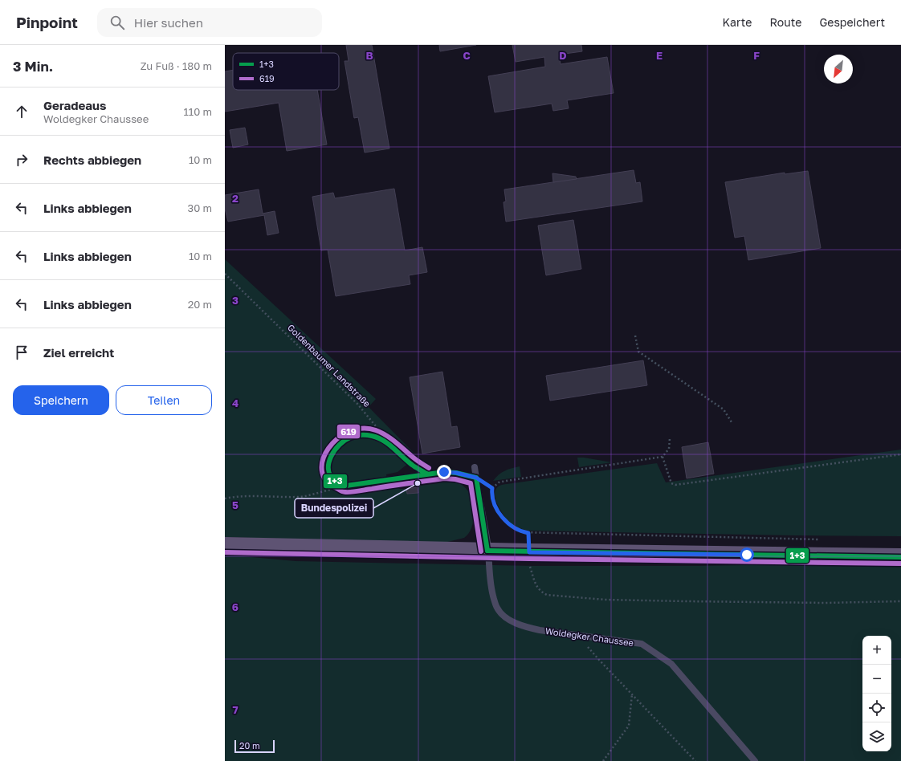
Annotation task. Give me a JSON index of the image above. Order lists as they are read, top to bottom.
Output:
{
  "streets": {
    "lane": ["Woldegker Chaussee"],
    "path": ["Goldenbaumer Landstraße"]
  },
  "places": ["Bundespolizei"],
  "lines": ["transit line 619", "transit line 1+3"],
  "legend": ["1+3", "619"],
  "scale_bar": "20 m",
  "north": "bottom left",
  "page": {
    "header": "Pinpoint",
    "search": "Hier suchen",
    "nav": ["Karte", "Route", "Gespeichert"],
    "heading": ["3 Min.", "Zu Fuß · 180 m"],
    "list": [
      ["Geradeaus", "Woldegker Chaussee", "110 m"],
      ["Rechts abbiegen", "10 m"],
      ["Links abbiegen", "30 m"],
      ["Links abbiegen", "10 m"],
      ["Links abbiegen", "20 m"],
      "Ziel erreicht"
    ],
    "buttons": ["Speichern", "Teilen"],
    "map_buttons": ["+", "−"],
    "scale": "20 m"
  },
  "grid": {
    "columns": [
      "B",
      "C",
      "D",
      "E",
      "F"
    ],
    "rows": [
      "2",
      "3",
      "4",
      "5",
      "6",
      "7"
    ]
  }
}
